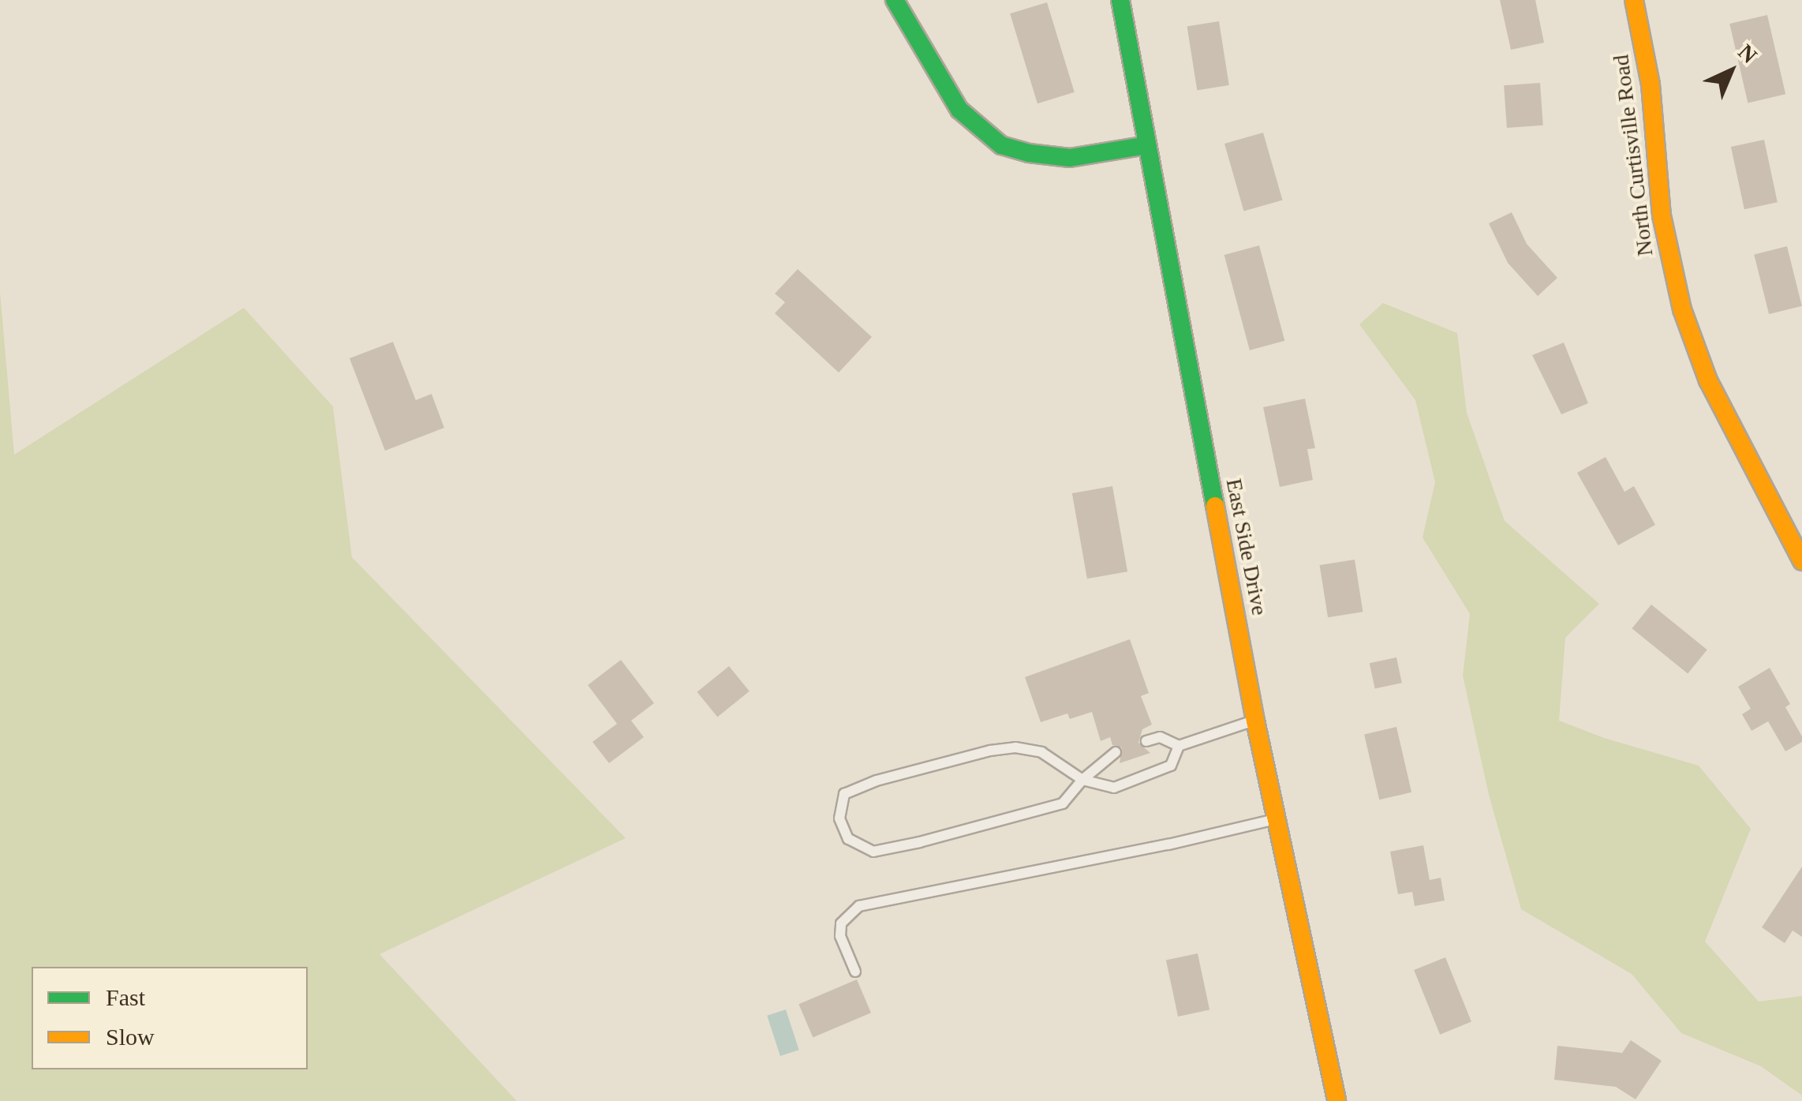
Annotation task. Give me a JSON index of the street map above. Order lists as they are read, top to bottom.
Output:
{
  "streets": {
    "main road": ["North Curtisville Road", "East Side Drive"]
  },
  "legend": ["Fast", "Slow"],
  "north": "top right"
}
